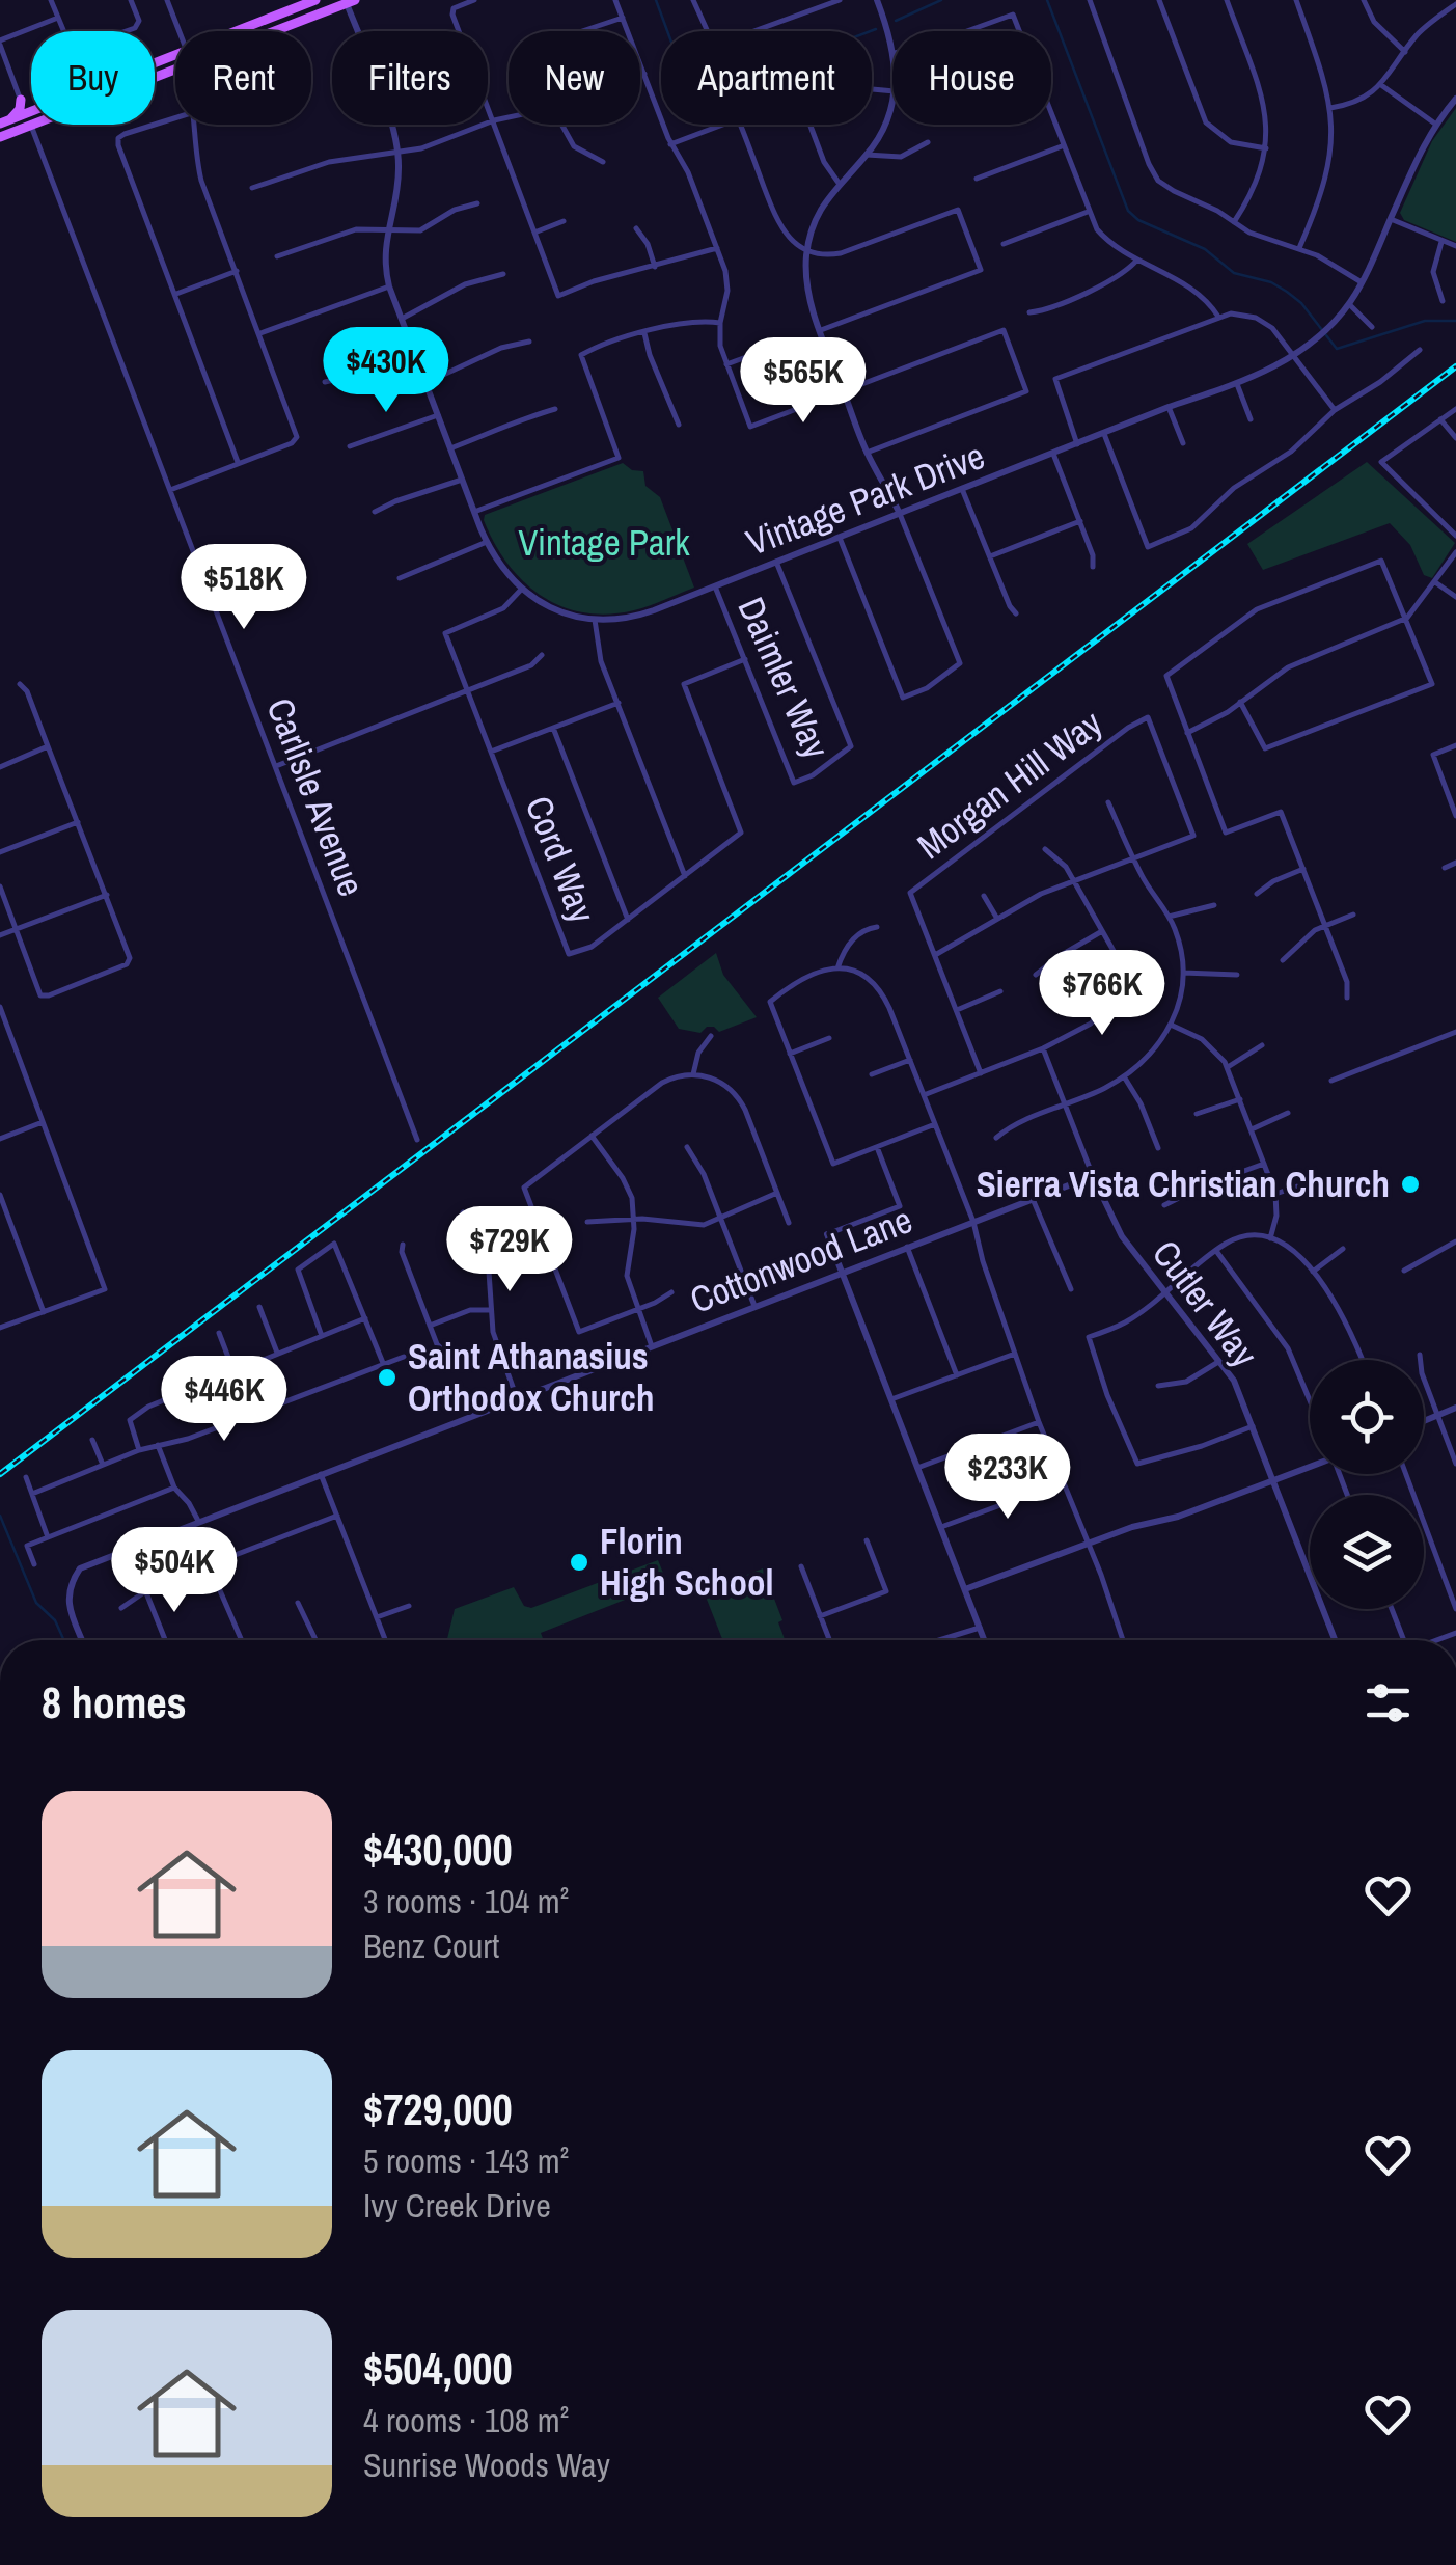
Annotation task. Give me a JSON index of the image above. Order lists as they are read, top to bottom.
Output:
{
  "streets": {
    "street": [
      "Vintage Park Drive",
      "Daimler Way",
      "Morgan Hill Way",
      "Carlisle Avenue",
      "Cord Way",
      "Cottonwood Lane",
      "Cutler Way"
    ]
  },
  "crossings": [
    ["Vintage Park Drive", "Daimler Way"],
    ["Vintage Park Drive", "Cord Way"],
    ["Daimler Way", "Cord Way"],
    ["Cottonwood Lane", "Cutler Way"]
  ],
  "parks": ["Vintage Park"],
  "places": ["Sierra Vista Christian Church", "Saint Athanasius Orthodox Church", "Florin High School"],
  "page": {
    "chip": [
      "Buy",
      "Rent",
      "Filters",
      "New",
      "Apartment",
      "House"
    ],
    "price": [
      "$430K",
      "$565K",
      "$518K",
      "$766K",
      "$729K",
      "$446K",
      "$233K",
      "$504K"
    ],
    "heading": "8 homes",
    "list": [
      {
        "name": "$430,000",
        "note": "3 rooms · 104 m² · Benz Court"
      },
      {
        "name": "$729,000",
        "note": "5 rooms · 143 m² · Ivy Creek Drive"
      },
      {
        "name": "$504,000",
        "note": "4 rooms · 108 m² · Sunrise Woods Way"
      }
    ]
  }
}
